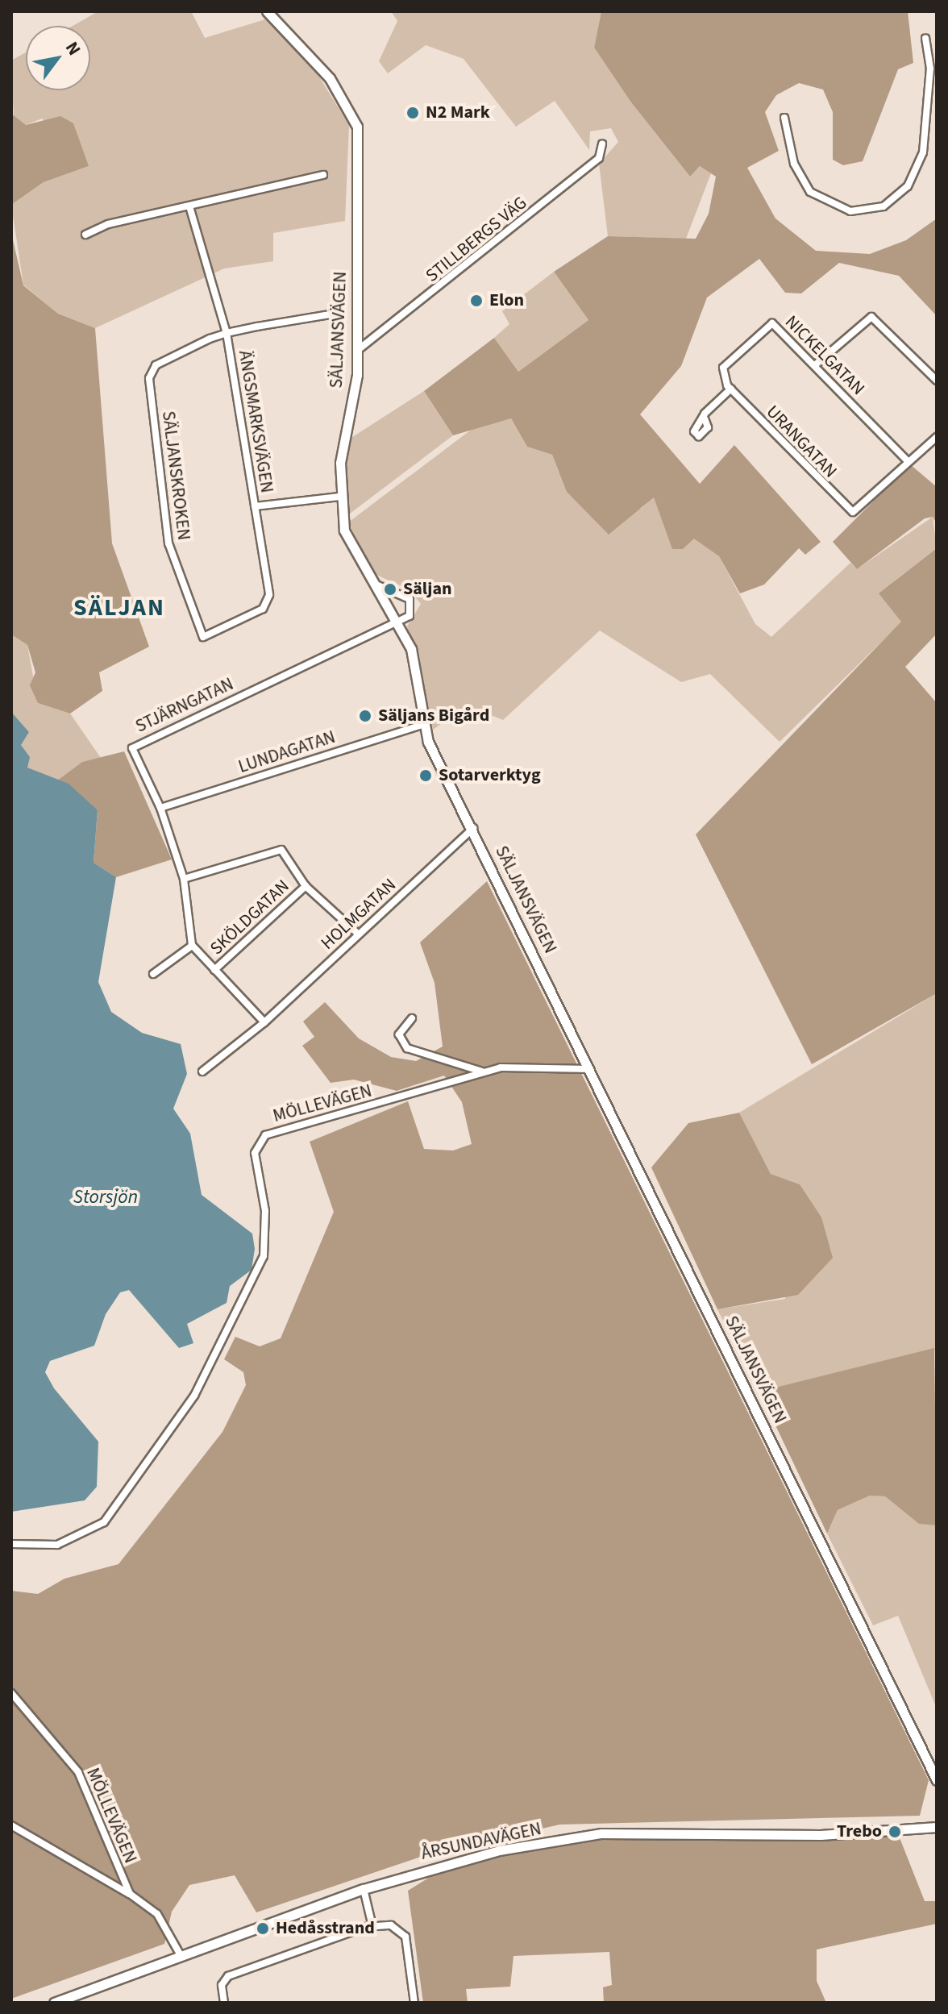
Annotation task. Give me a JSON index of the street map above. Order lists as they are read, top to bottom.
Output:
{
  "streets": {
    "street": [
      "STILLBERGS VÄG",
      "SÄLJANSVÄGEN",
      "NICKELGATAN",
      "ÄNGSMARKSVÄGEN",
      "URANGATAN",
      "SÄLJANSKROKEN",
      "STJÄRNGATAN",
      "LUNDAGATAN",
      "HOLMGATAN",
      "SKÖLDGATAN",
      "MÖLLEVÄGEN",
      "ÅRSUNDAVÄGEN"
    ]
  },
  "crossings": [
    ["STILLBERGS VÄG", "SÄLJANSVÄGEN"],
    ["SÄLJANSVÄGEN", "ÄNGSMARKSVÄGEN"],
    ["SÄLJANSVÄGEN", "STJÄRNGATAN"],
    ["SÄLJANSVÄGEN", "LUNDAGATAN"],
    ["SÄLJANSVÄGEN", "HOLMGATAN"],
    ["SÄLJANSVÄGEN", "MÖLLEVÄGEN"],
    ["NICKELGATAN", "URANGATAN"],
    ["ÄNGSMARKSVÄGEN", "SÄLJANSKROKEN"],
    ["STJÄRNGATAN", "LUNDAGATAN"],
    ["MÖLLEVÄGEN", "ÅRSUNDAVÄGEN"]
  ],
  "districts": ["SÄLJAN"],
  "water": ["Storsjön"],
  "places": [
    "N2 Mark",
    "Elon",
    "Säljan",
    "Säljans Bigård",
    "Sotarverktyg",
    "Trebo",
    "Hedåsstrand"
  ],
  "north": "top right"
}
